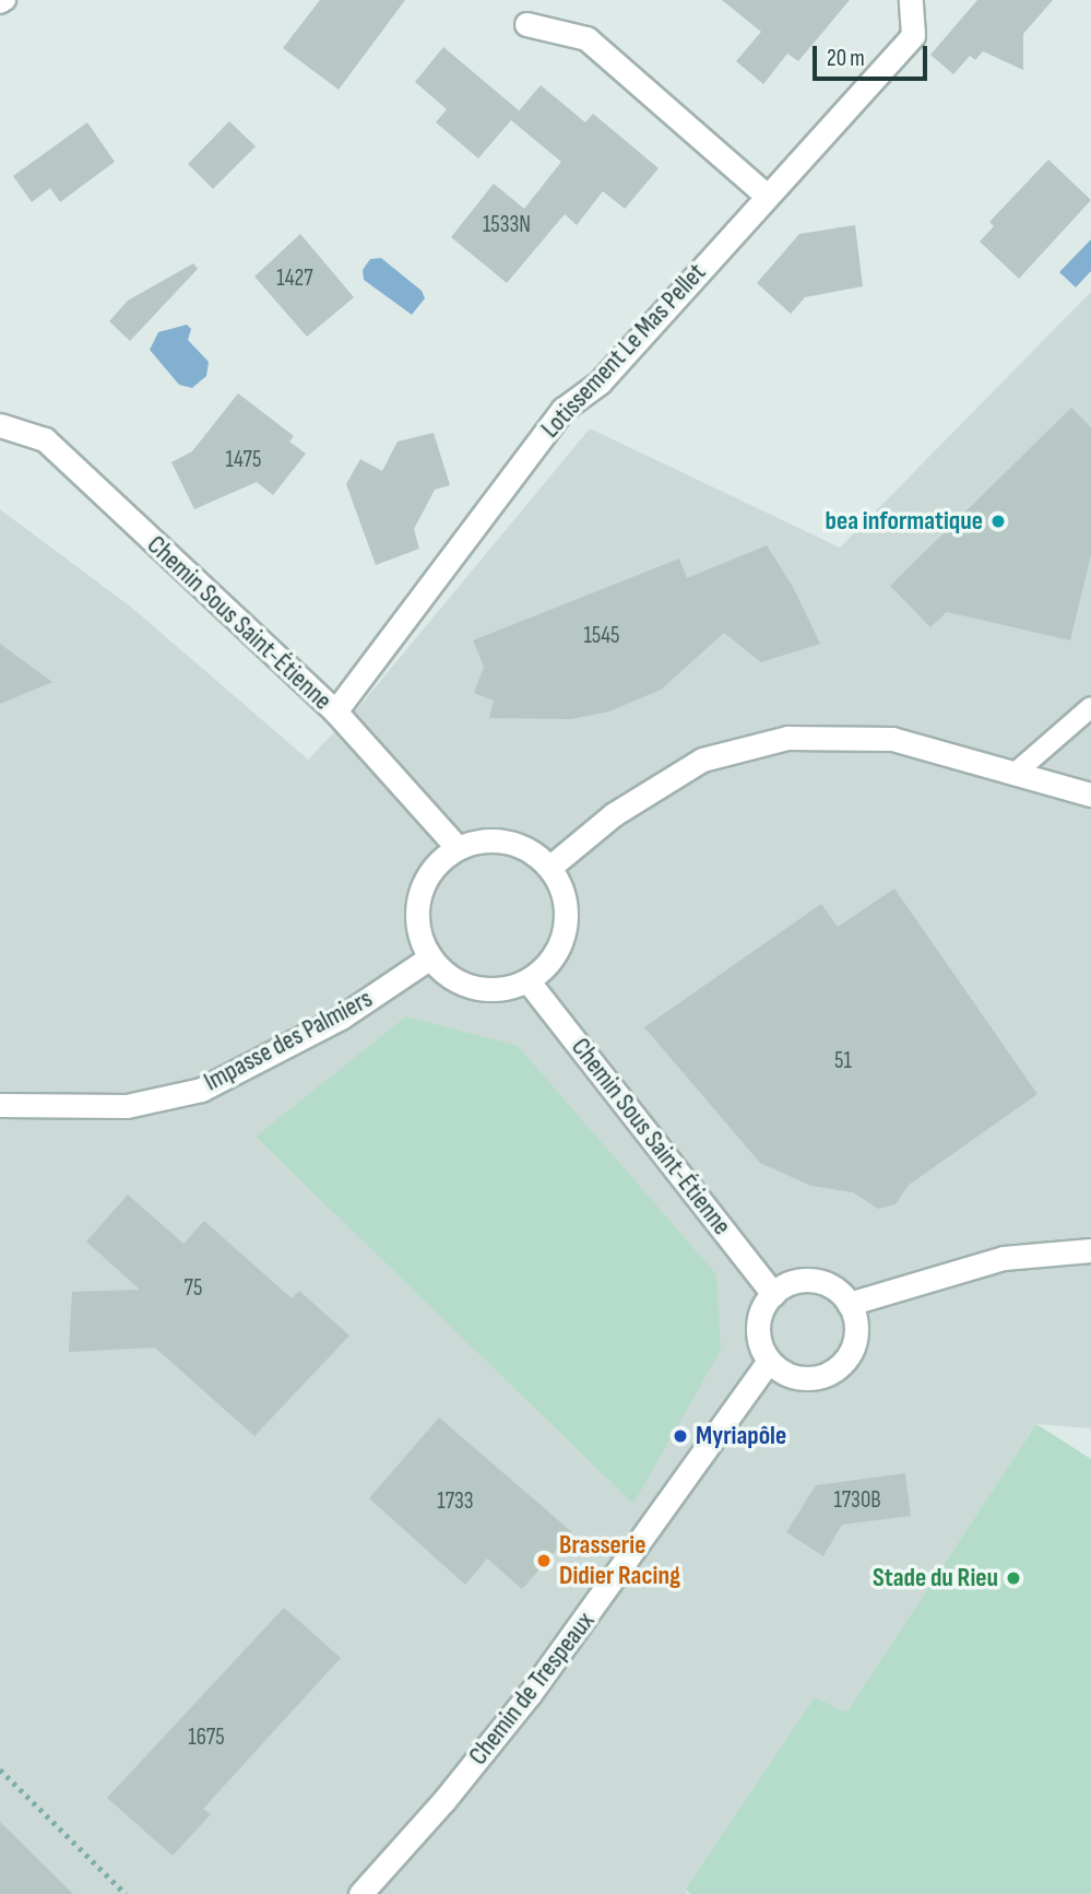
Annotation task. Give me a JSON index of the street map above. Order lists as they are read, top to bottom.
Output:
{
  "streets": {
    "street": [
      "Lotissement Le Mas Pellet",
      "Chemin Sous Saint-Étienne",
      "Impasse des Palmiers",
      "Chemin de Trespeaux"
    ]
  },
  "crossings": [
    ["Lotissement Le Mas Pellet", "Chemin Sous Saint-Étienne"],
    ["Chemin Sous Saint-Étienne", "Impasse des Palmiers"],
    ["Chemin Sous Saint-Étienne", "Chemin de Trespeaux"]
  ],
  "places": [
    "bea informatique",
    "Myriapôle",
    "Brasserie Didier Racing",
    "Stade du Rieu"
  ],
  "house_numbers": [
    "1533N",
    "1427",
    "1475",
    "1545",
    "51",
    "75",
    "1730B",
    "1733",
    "1675"
  ],
  "scale_bar": "20 m"
}
